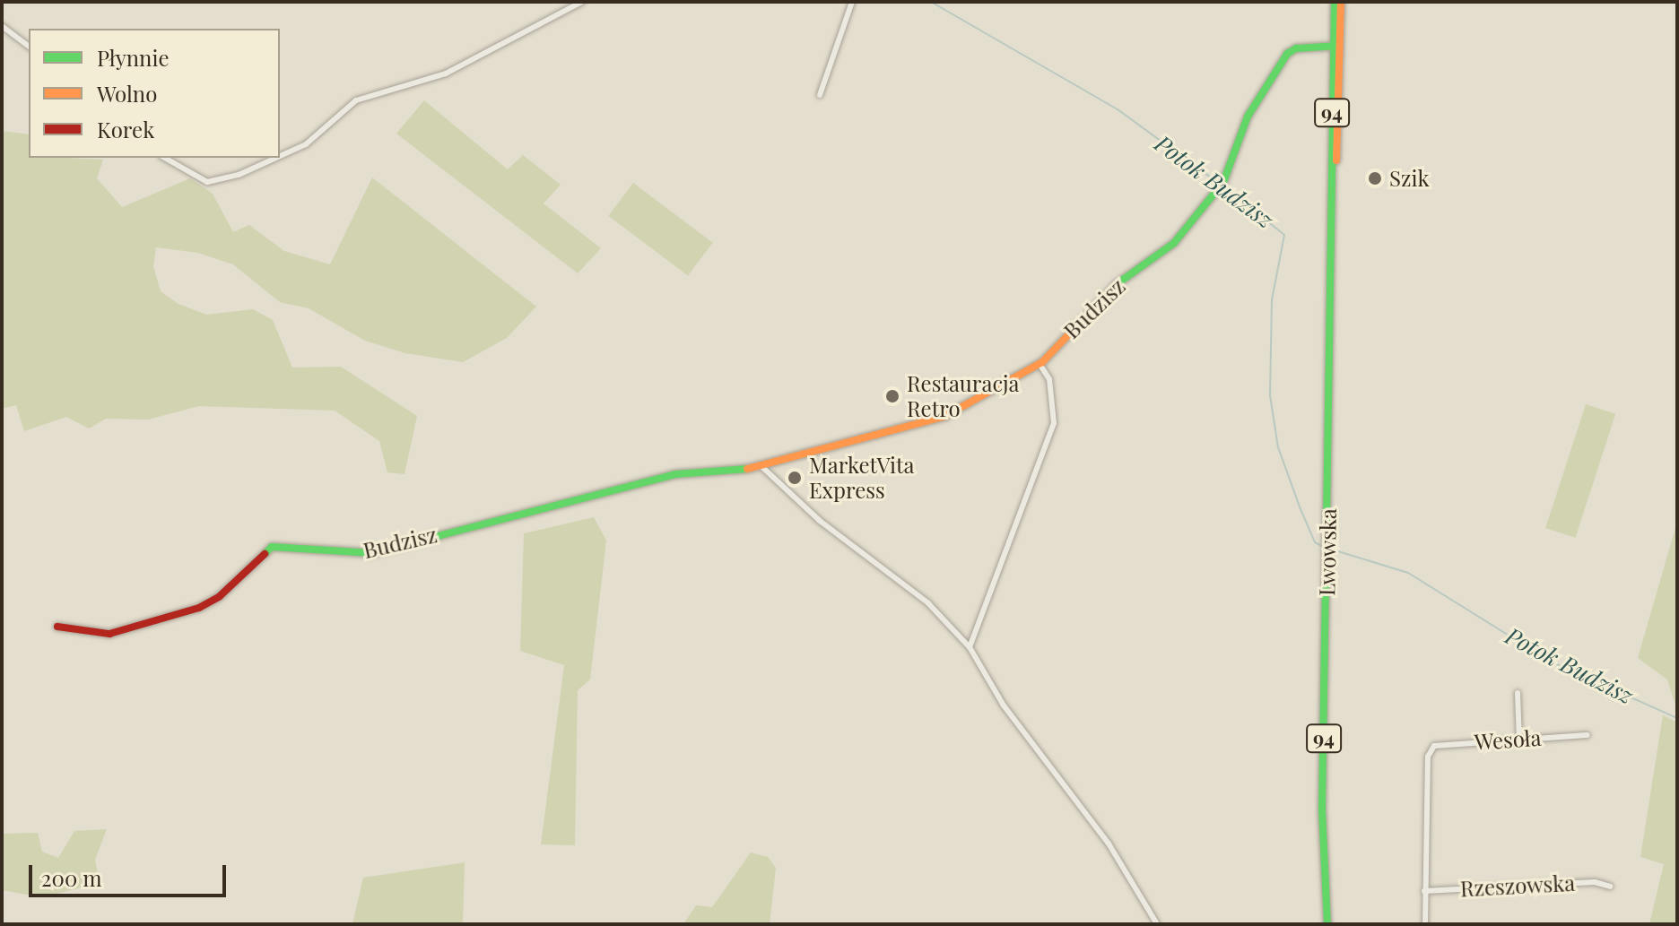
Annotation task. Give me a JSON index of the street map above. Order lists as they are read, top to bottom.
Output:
{
  "streets": {
    "street": [
      "94",
      "Budzisz",
      "Lwowska",
      "Wesoła",
      "Rzeszowska"
    ]
  },
  "crossings": [
    ["Budzisz", "Lwowska"],
    ["Wesoła", "Rzeszowska"]
  ],
  "water": ["Potok Budzisz"],
  "places": ["Szik", "Restauracja Retro", "MarketVita Express"],
  "legend": ["Płynnie", "Wolno", "Korek"],
  "scale_bar": "200 m"
}
